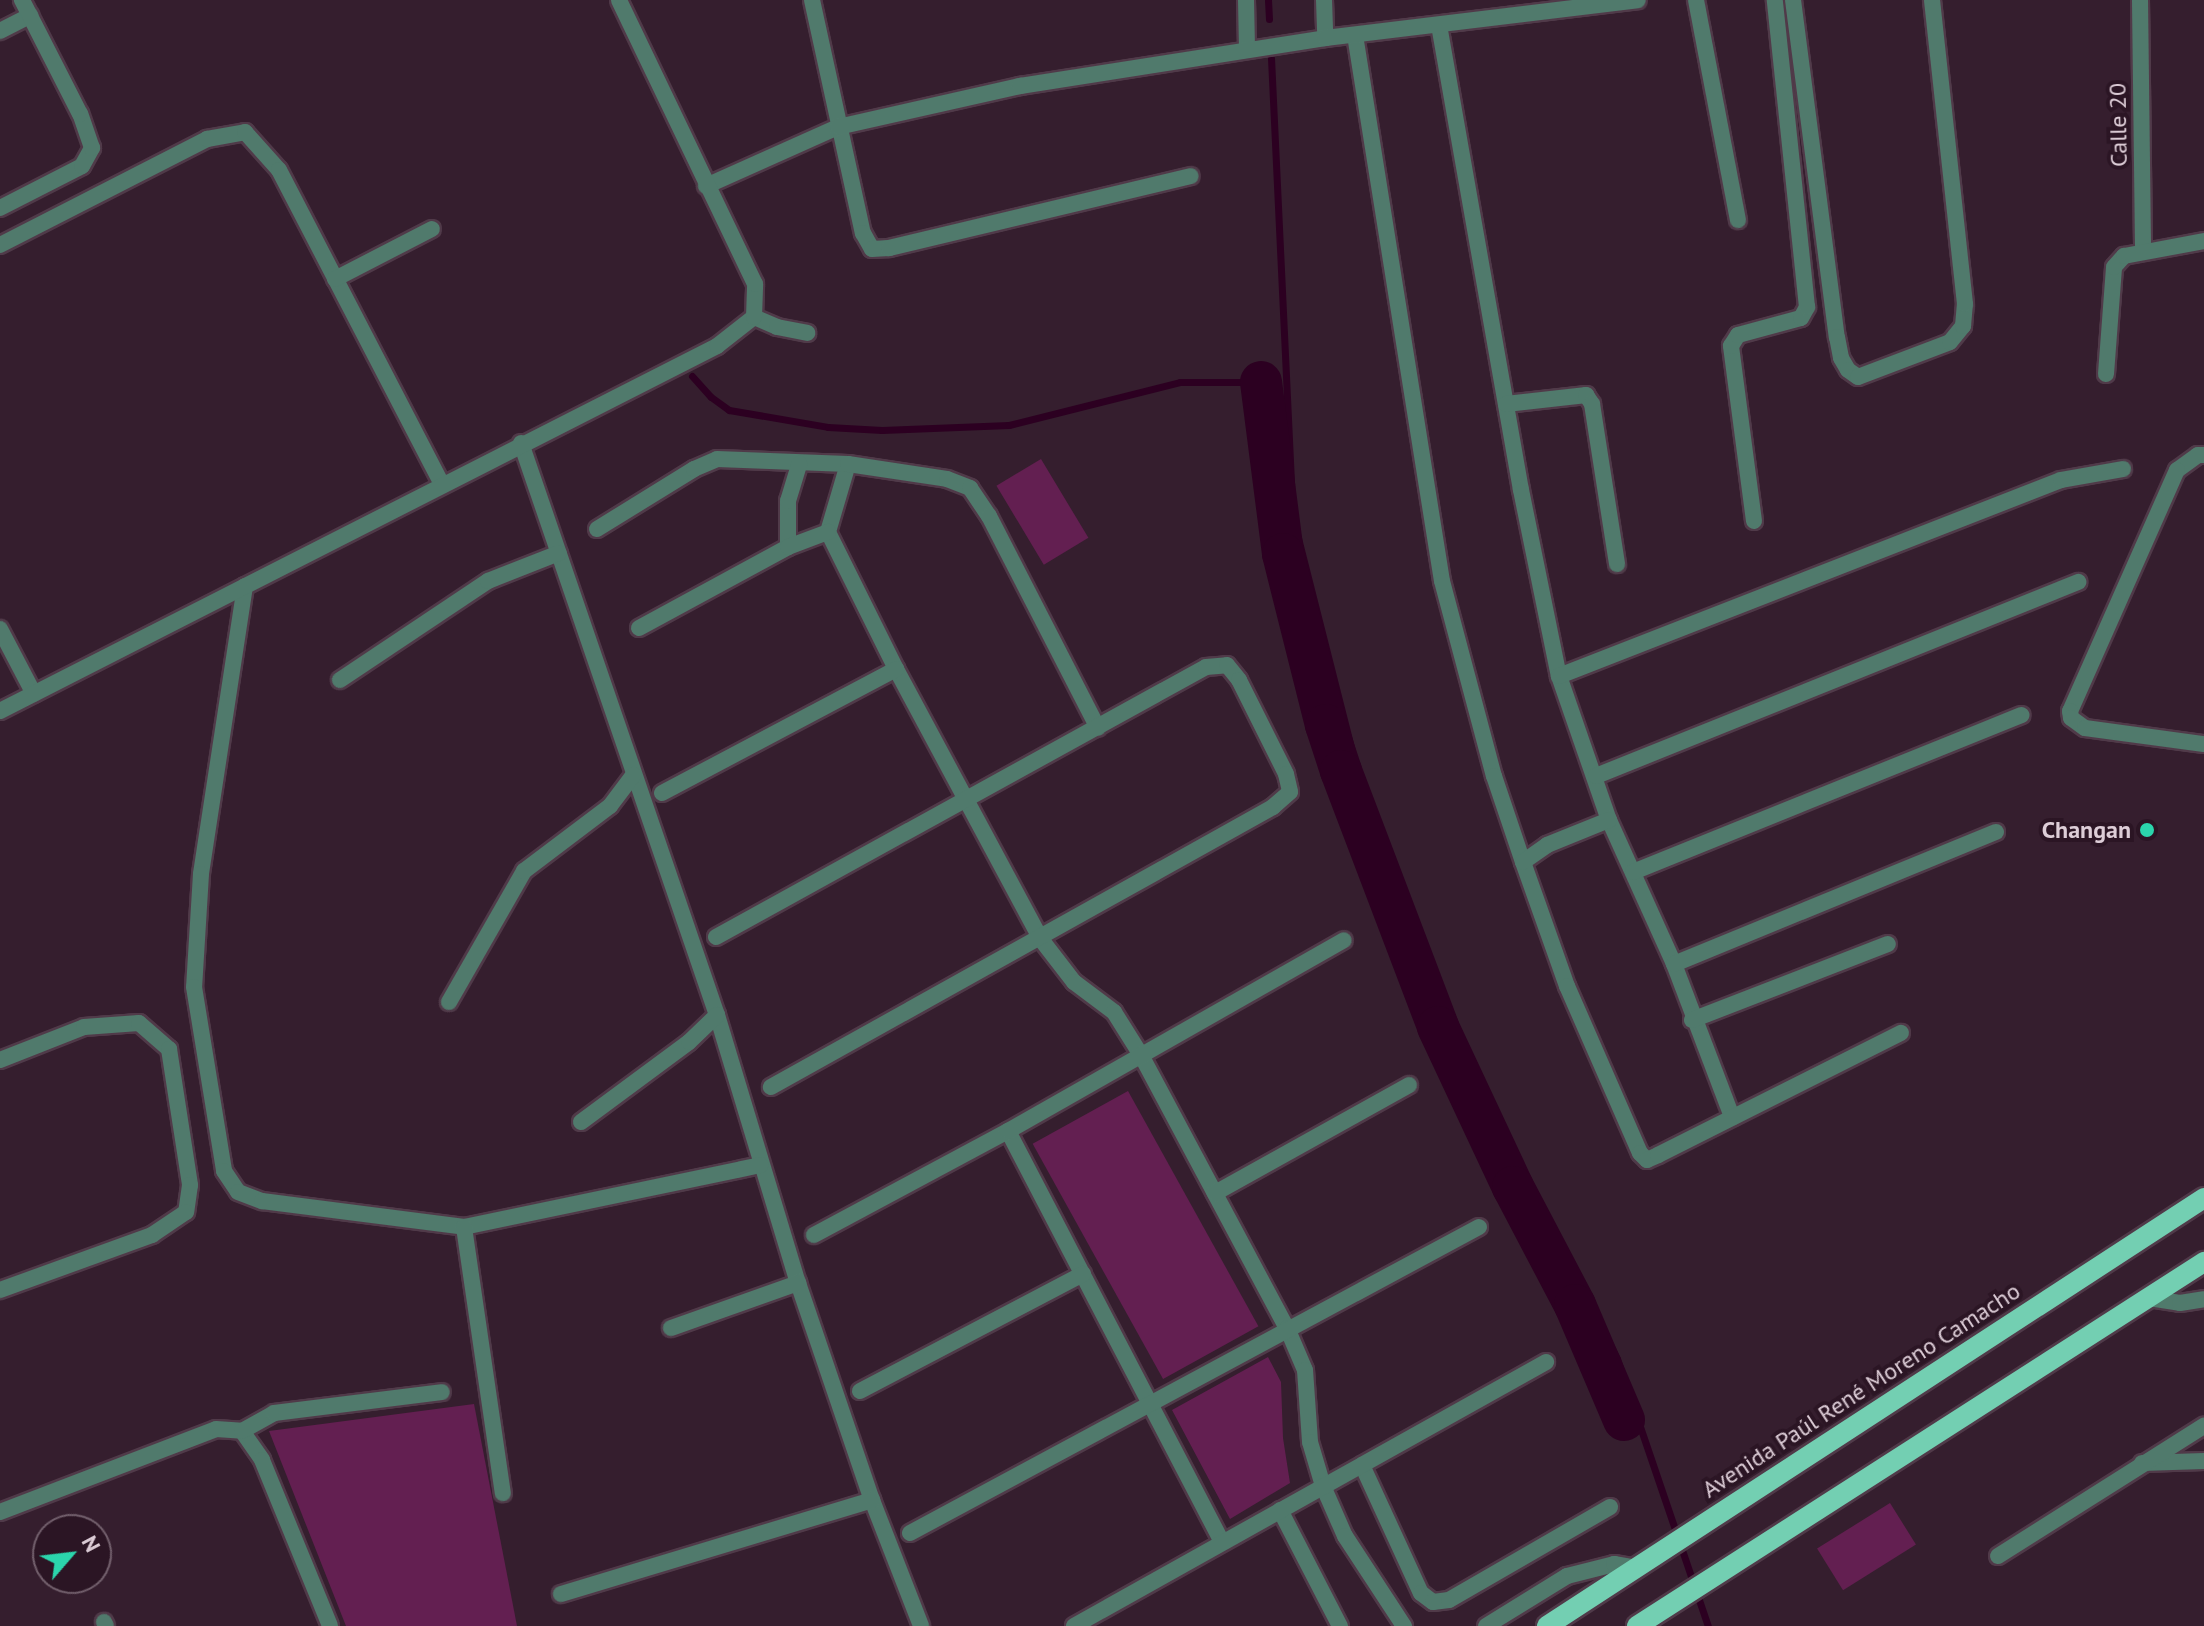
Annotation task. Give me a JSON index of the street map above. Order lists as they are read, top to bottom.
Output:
{
  "streets": {
    "main road": ["Avenida Paúl René Moreno Camacho"],
    "street": ["Calle 20"]
  },
  "places": ["Changan"],
  "north": "top right"
}
